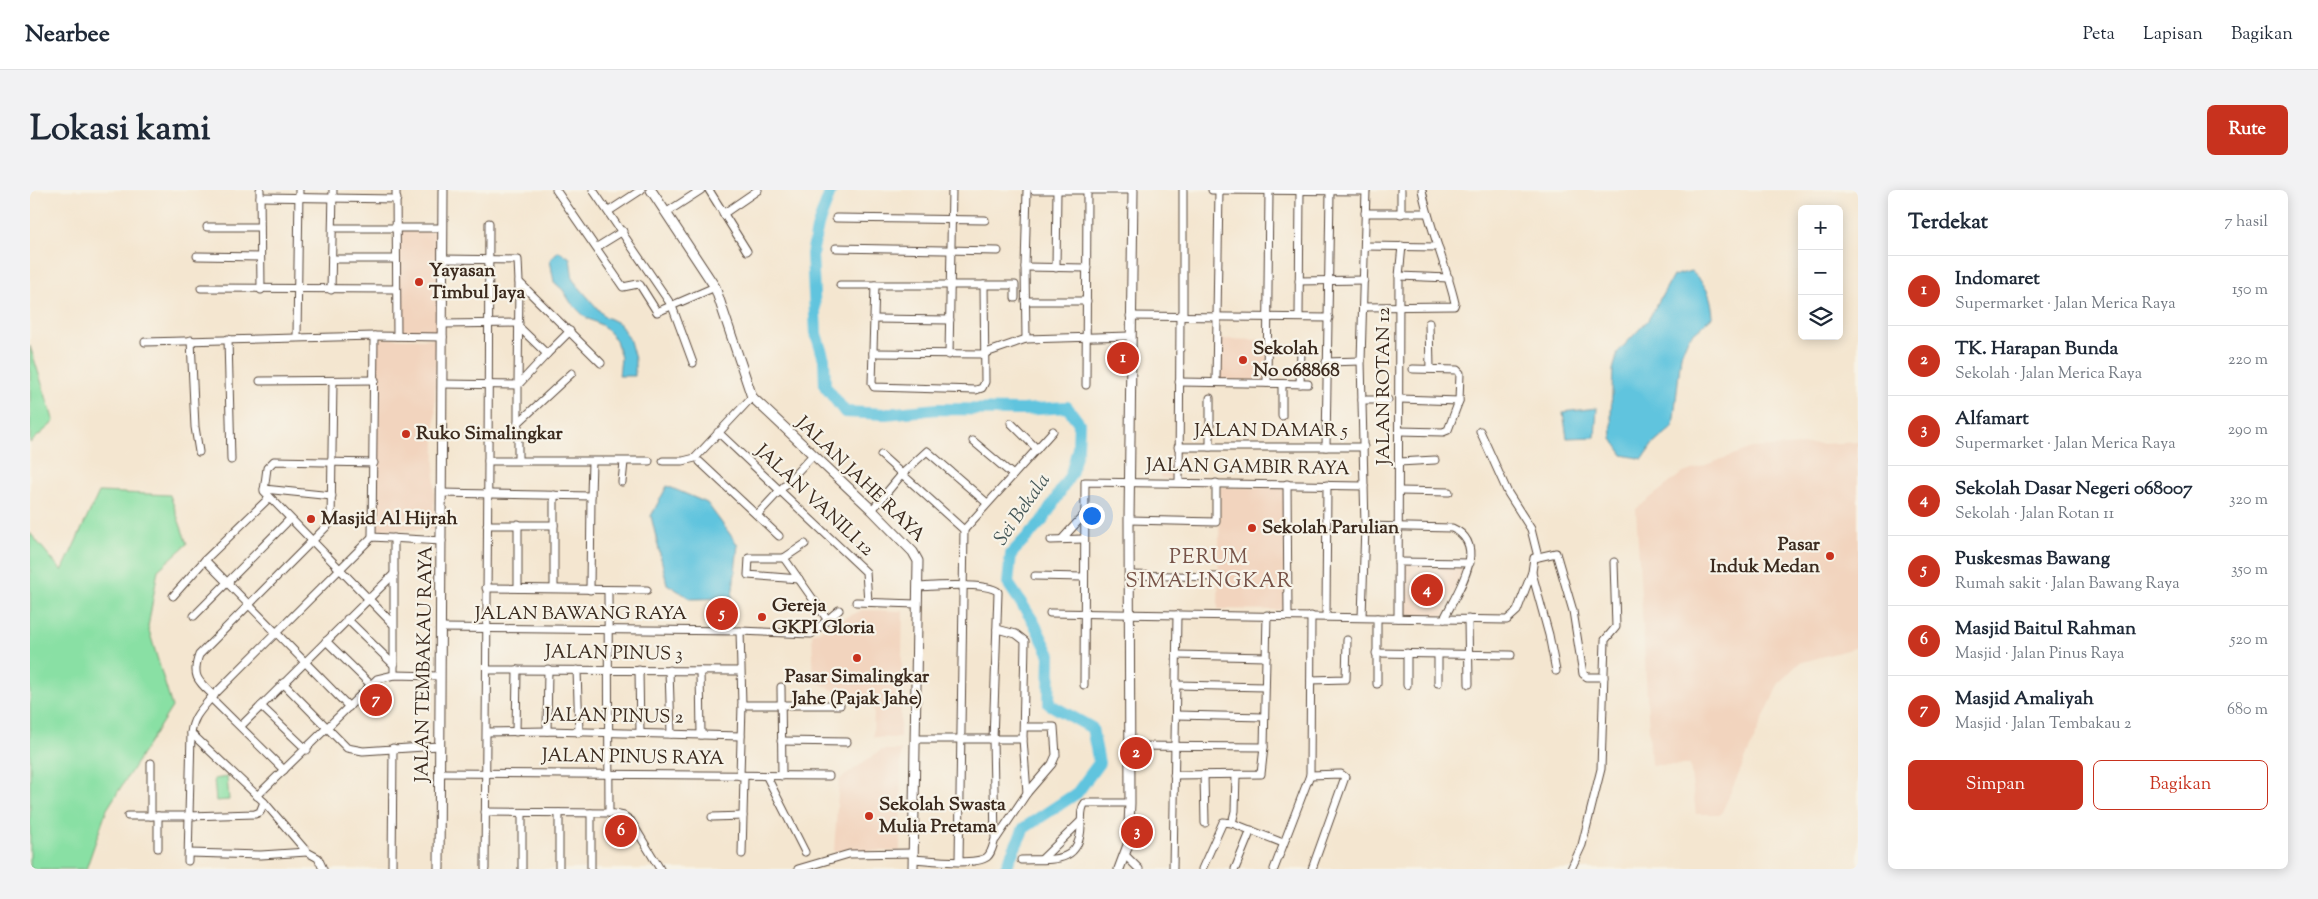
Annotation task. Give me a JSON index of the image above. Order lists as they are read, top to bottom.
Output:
{
  "streets": {
    "street": [
      "JALAN ROTAN 12",
      "JALAN DAMAR 5",
      "JALAN GAMBIR RAYA",
      "JALAN JAHE RAYA",
      "JALAN VANILI 12",
      "JALAN BAWANG RAYA",
      "JALAN PINUS 3",
      "JALAN TEMBAKAU RAYA",
      "JALAN PINUS 2",
      "JALAN PINUS RAYA"
    ]
  },
  "crossings": [
    ["JALAN BAWANG RAYA", "JALAN TEMBAKAU RAYA"],
    ["JALAN BAWANG RAYA", "JALAN PINUS RAYA"],
    ["JALAN PINUS 3", "JALAN PINUS RAYA"],
    ["JALAN TEMBAKAU RAYA", "JALAN PINUS RAYA"],
    ["JALAN PINUS 2", "JALAN PINUS RAYA"]
  ],
  "districts": ["PERUM SIMALINGKAR"],
  "water": ["Sei Bekala"],
  "places": [
    "Yayasan Timbul Jaya",
    "Sekolah No 068868",
    "Ruko Simalingkar",
    "Masjid Al Hijrah",
    "Sekolah Parulian",
    "Pasar Induk Medan",
    "Gereja GKPI Gloria",
    "Pasar Simalingkar Jahe (Pajak Jahe)",
    "Sekolah Swasta Mulia Pretama"
  ],
  "page": {
    "header": "Nearbee",
    "nav": ["Peta", "Lapisan", "Bagikan"],
    "title": "Lokasi kami",
    "buttons": [
      "Rute",
      ["Simpan", "Bagikan"]
    ],
    "heading": ["Terdekat", "7 hasil"],
    "map_buttons": ["+", "−"],
    "list": [
      {
        "mark": "1",
        "name": "Indomaret",
        "note": "Supermarket · Jalan Merica Raya",
        "value": "150 m"
      },
      {
        "mark": "2",
        "name": "TK. Harapan Bunda",
        "note": "Sekolah · Jalan Merica Raya",
        "value": "220 m"
      },
      {
        "mark": "3",
        "name": "Alfamart",
        "note": "Supermarket · Jalan Merica Raya",
        "value": "290 m"
      },
      {
        "mark": "4",
        "name": "Sekolah Dasar Negeri 068007",
        "note": "Sekolah · Jalan Rotan 11",
        "value": "320 m"
      },
      {
        "mark": "5",
        "name": "Puskesmas Bawang",
        "note": "Rumah sakit · Jalan Bawang Raya",
        "value": "350 m"
      },
      {
        "mark": "6",
        "name": "Masjid Baitul Rahman",
        "note": "Masjid · Jalan Pinus Raya",
        "value": "520 m"
      },
      {
        "mark": "7",
        "name": "Masjid Amaliyah",
        "note": "Masjid · Jalan Tembakau 2",
        "value": "680 m"
      }
    ],
    "pins": [
      "1",
      "4",
      "5",
      "7",
      "2",
      "6",
      "3"
    ]
  }
}
